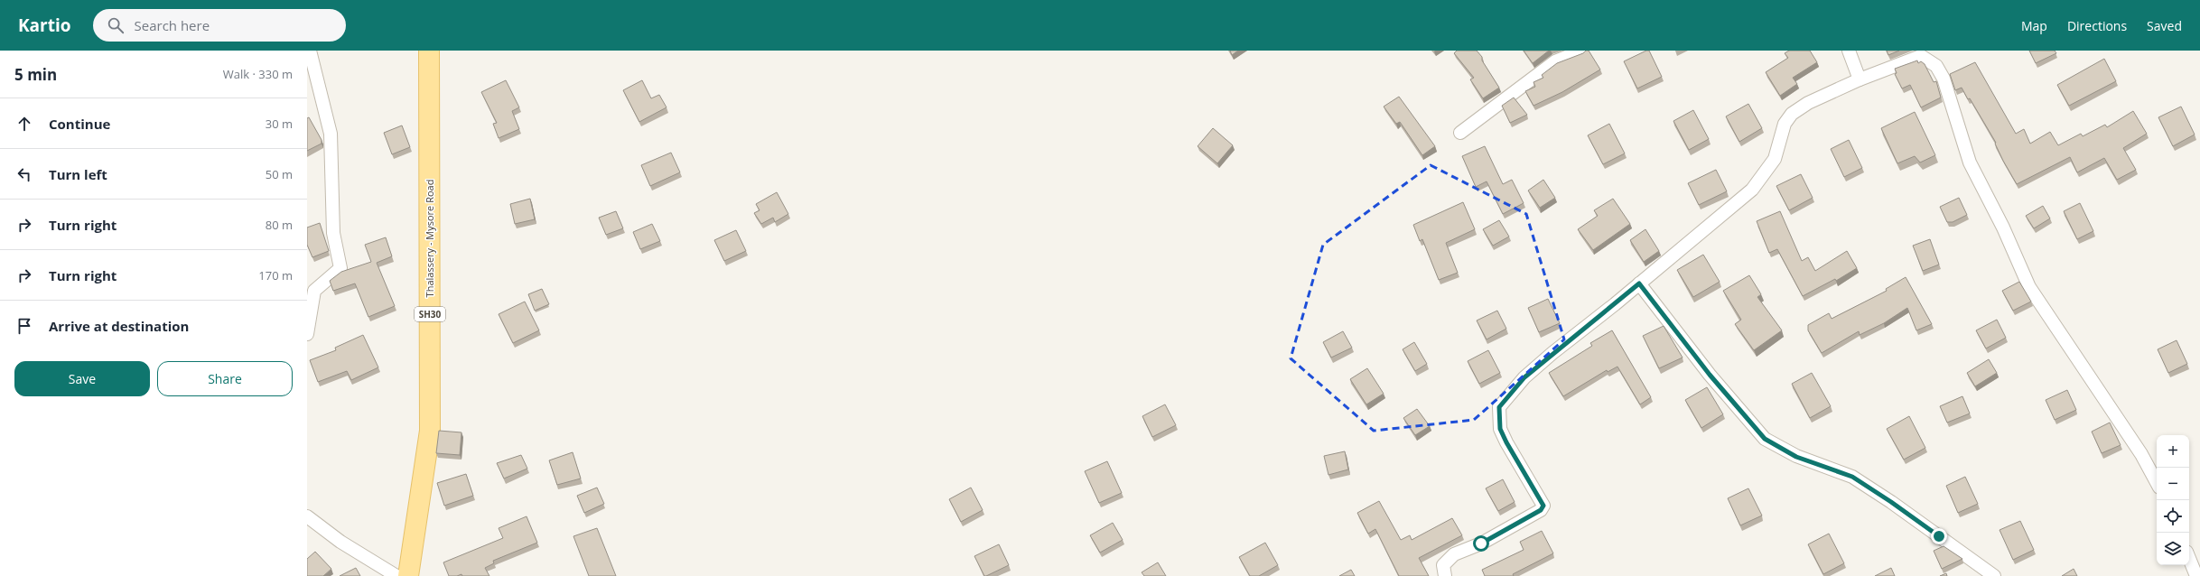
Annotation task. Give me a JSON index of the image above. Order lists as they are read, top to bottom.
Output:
{
  "streets": {
    "main road": ["Thalassery - Mysore Road", "SH30"]
  },
  "page": {
    "header": "Kartio",
    "search": "Search here",
    "nav": ["Map", "Directions", "Saved"],
    "heading": ["5 min", "Walk · 330 m"],
    "list": [
      ["Continue", "30 m"],
      ["Turn left", "50 m"],
      ["Turn right", "80 m"],
      ["Turn right", "170 m"],
      "Arrive at destination"
    ],
    "buttons": ["Save", "Share"],
    "map_buttons": ["+", "−"]
  }
}
